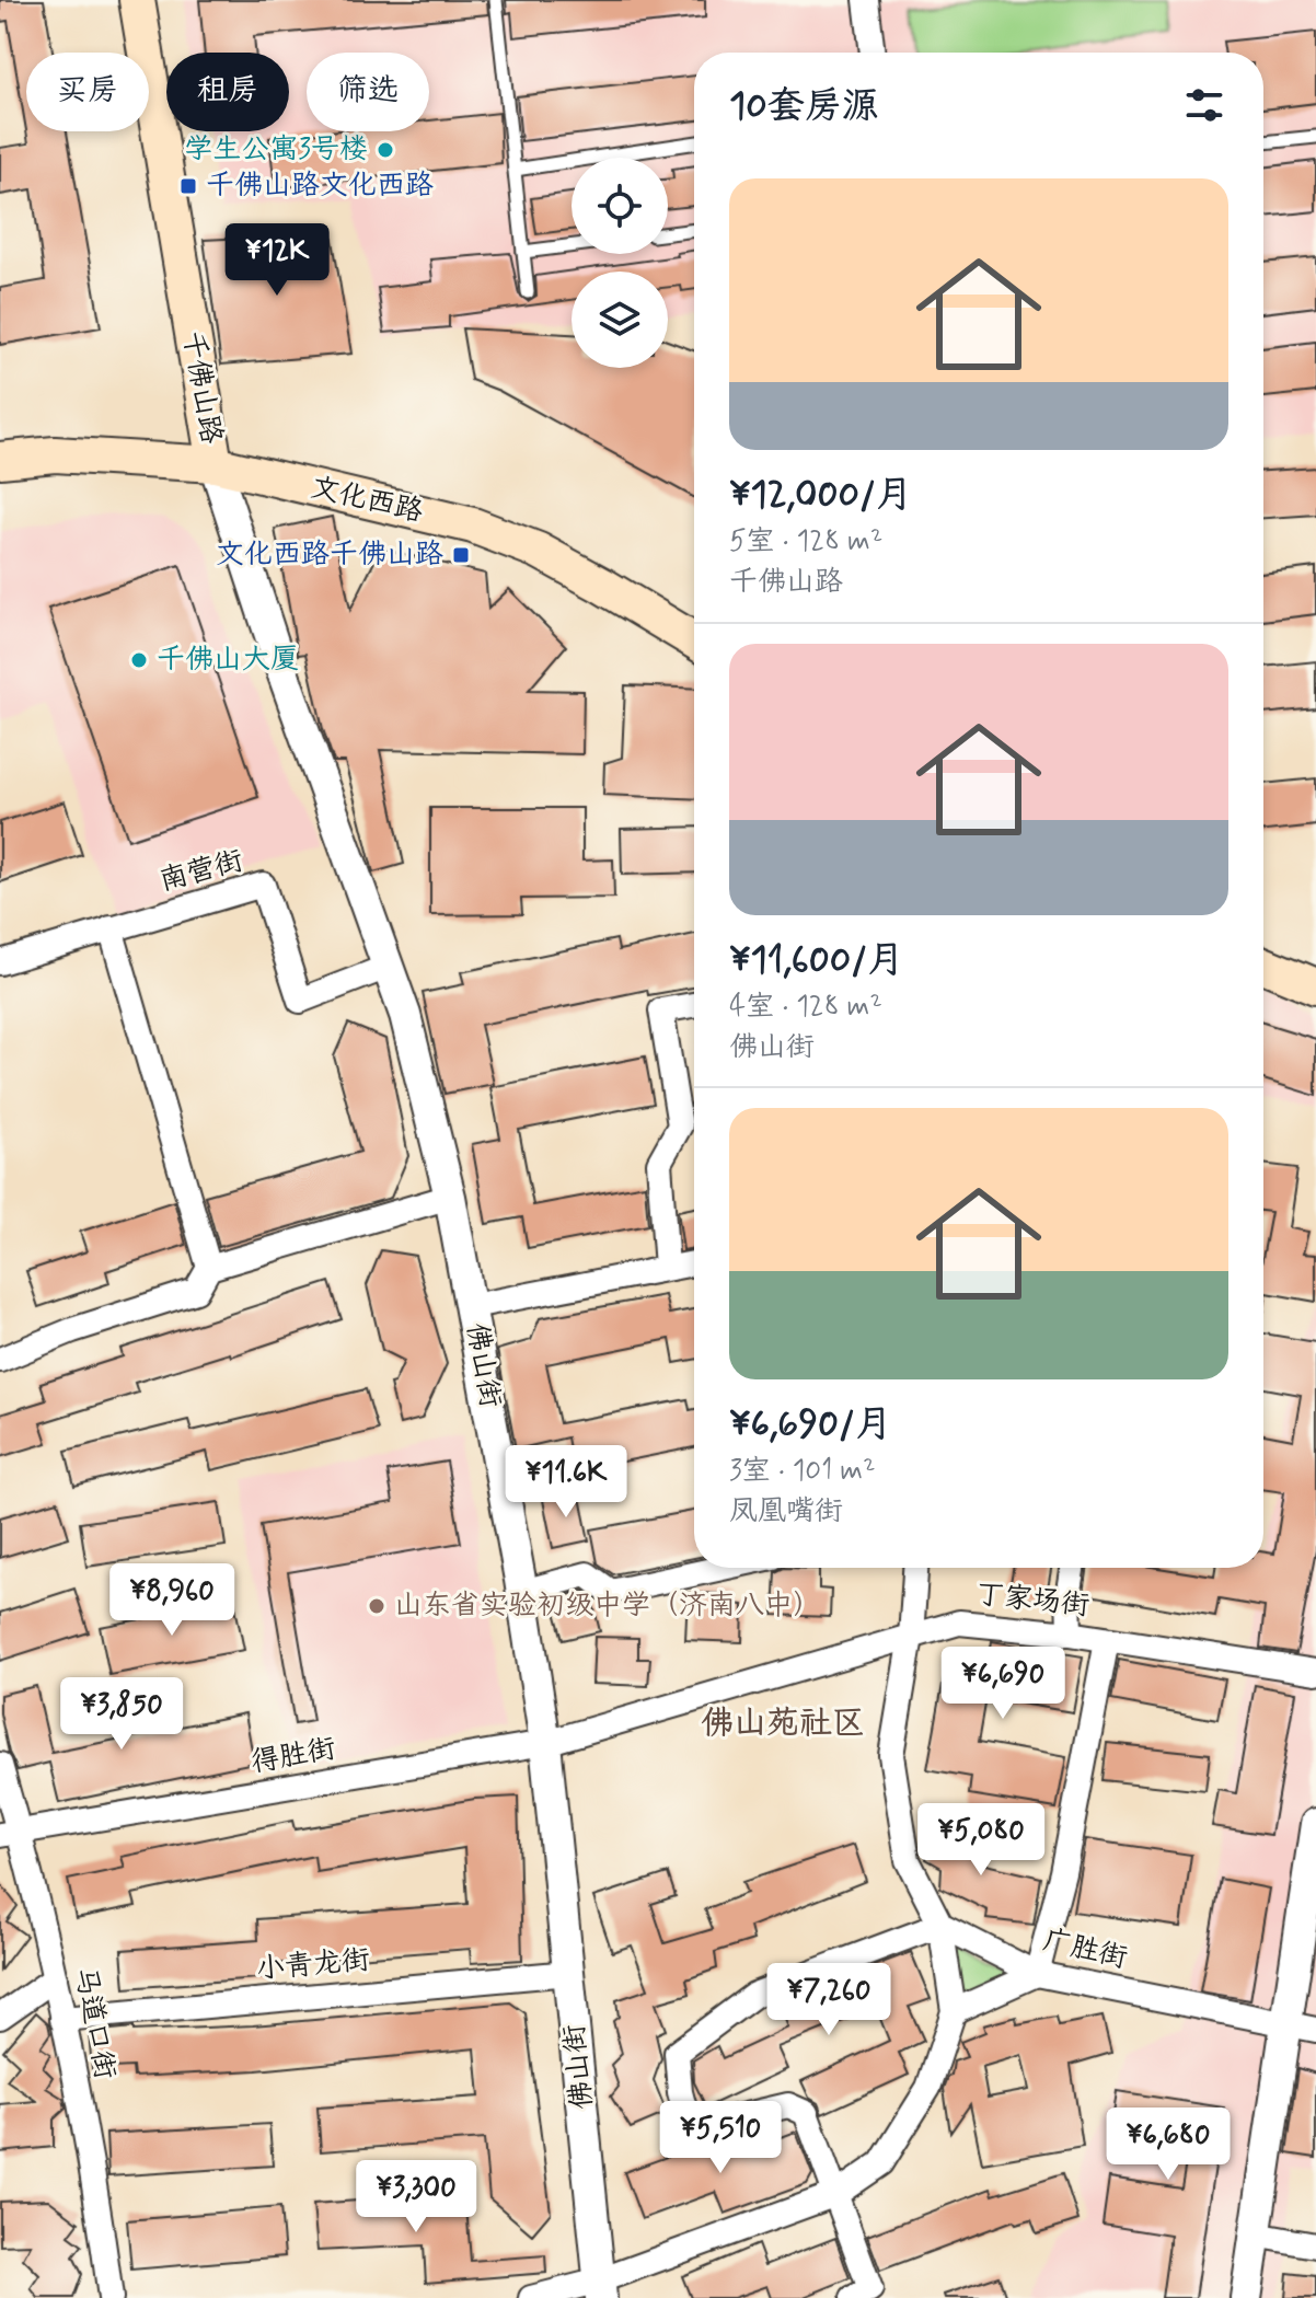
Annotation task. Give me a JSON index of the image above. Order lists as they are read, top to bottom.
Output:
{
  "streets": {
    "main road": ["千佛山路", "文化西路"],
    "street": [
      "南营街",
      "佛山街",
      "丁家场街",
      "得胜街",
      "广胜街",
      "小青龙街",
      "马道口街"
    ]
  },
  "crossings": [
    ["千佛山路", "文化西路"],
    ["千佛山路", "佛山街"],
    ["文化西路", "佛山街"],
    ["南营街", "佛山街"],
    ["佛山街", "丁家场街"],
    ["佛山街", "得胜街"],
    ["佛山街", "小青龙街"],
    ["丁家场街", "得胜街"],
    ["得胜街", "马道口街"],
    ["小青龙街", "马道口街"]
  ],
  "districts": ["佛山苑社区"],
  "places": {
    "other": ["学生公寓3号楼", "千佛山大厦", "山东省实验初级中学（济南八中）"],
    "transit": ["千佛山路文化西路", "文化西路千佛山路"]
  },
  "page": {
    "chip": ["买房", "租房", "筛选"],
    "heading": "10套房源",
    "list": [
      {
        "name": "¥12,000/月",
        "note": "5室 · 128 m² · 千佛山路"
      },
      {
        "name": "¥11,600/月",
        "note": "4室 · 128 m² · 佛山街"
      },
      {
        "name": "¥6,690/月",
        "note": "3室 · 101 m² · 凤凰嘴街"
      }
    ],
    "price": [
      "¥12K",
      "¥11.6K",
      "¥8,960",
      "¥6,690",
      "¥3,850",
      "¥5,080",
      "¥7,260",
      "¥5,510",
      "¥6,680",
      "¥3,300"
    ]
  }
}
